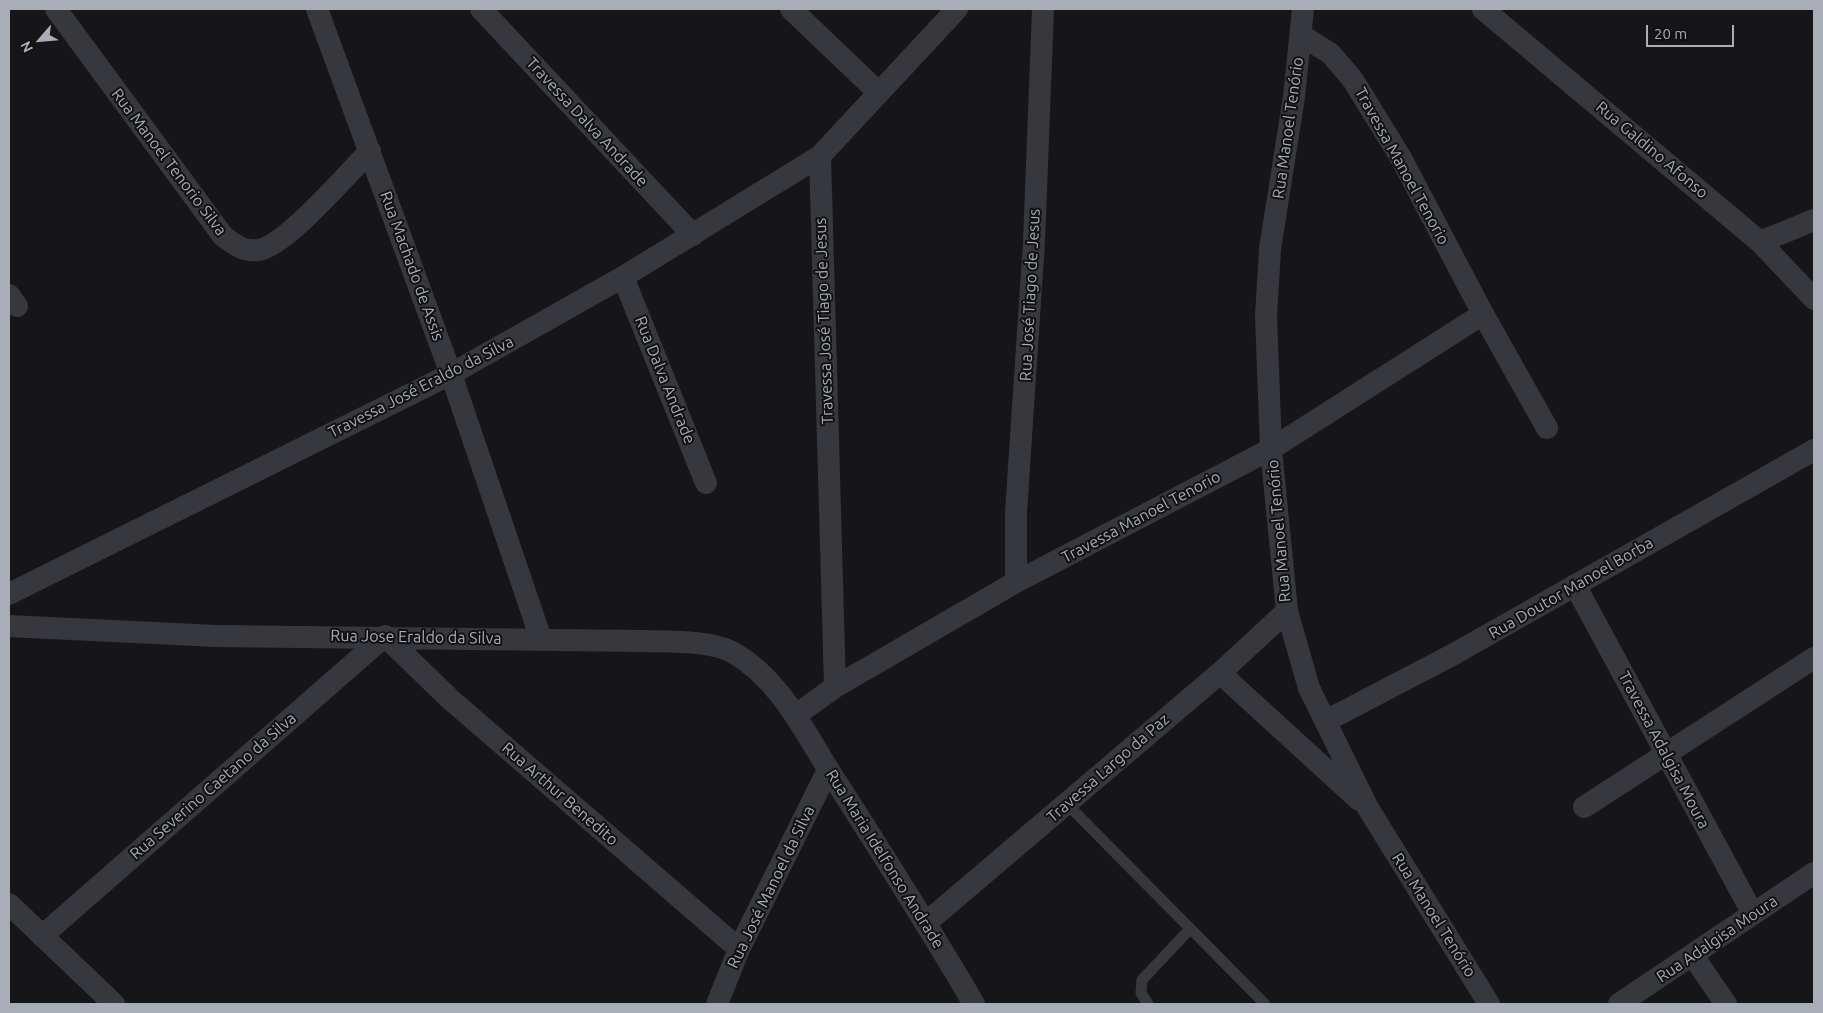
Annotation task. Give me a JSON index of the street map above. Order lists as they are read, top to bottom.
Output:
{
  "streets": {
    "street": [
      "Travessa Dalva Andrade",
      "Rua Manoel Tenório",
      "Rua Galdino Afonso",
      "Rua Manoel Tenorio Silva",
      "Travessa Manoel Tenorio",
      "Rua Machado de Assis",
      "Rua José Tiago de Jesus",
      "Travessa José Tiago de Jesus",
      "Rua Dalva Andrade",
      "Travessa José Eraldo da Silva",
      "Rua Doutor Manoel Borba",
      "Rua Jose Eraldo da Silva",
      "Travessa Adalgisa Moura",
      "Travessa Largo da Paz",
      "Rua Severino Caetano da Silva",
      "Rua Arthur Benedito",
      "Rua Maria Idelfonso Andrade",
      "Rua José Manoel da Silva",
      "Rua Adalgisa Moura"
    ]
  },
  "crossings": [
    ["Travessa Dalva Andrade", "Travessa José Eraldo da Silva"],
    ["Rua Manoel Tenório", "Travessa Manoel Tenorio"],
    ["Rua Manoel Tenório", "Rua Doutor Manoel Borba"],
    ["Rua Manoel Tenório", "Travessa Largo da Paz"],
    ["Rua Manoel Tenorio Silva", "Rua Machado de Assis"],
    ["Travessa Manoel Tenorio", "Rua José Tiago de Jesus"],
    ["Travessa Manoel Tenorio", "Travessa José Tiago de Jesus"],
    ["Travessa Manoel Tenorio", "Rua Jose Eraldo da Silva"],
    ["Travessa Manoel Tenorio", "Rua Maria Idelfonso Andrade"],
    ["Rua Machado de Assis", "Travessa José Eraldo da Silva"],
    ["Rua Machado de Assis", "Rua Jose Eraldo da Silva"],
    ["Travessa José Tiago de Jesus", "Travessa José Eraldo da Silva"],
    ["Rua Dalva Andrade", "Travessa José Eraldo da Silva"],
    ["Rua Doutor Manoel Borba", "Travessa Adalgisa Moura"],
    ["Rua Jose Eraldo da Silva", "Rua Severino Caetano da Silva"],
    ["Rua Jose Eraldo da Silva", "Rua Arthur Benedito"],
    ["Rua Jose Eraldo da Silva", "Rua Maria Idelfonso Andrade"],
    ["Travessa Adalgisa Moura", "Rua Adalgisa Moura"],
    ["Travessa Largo da Paz", "Rua Maria Idelfonso Andrade"],
    ["Rua Severino Caetano da Silva", "Rua Arthur Benedito"],
    ["Rua Arthur Benedito", "Rua José Manoel da Silva"],
    ["Rua Maria Idelfonso Andrade", "Rua José Manoel da Silva"]
  ],
  "scale_bar": "20 m",
  "north": "bottom left"
}
